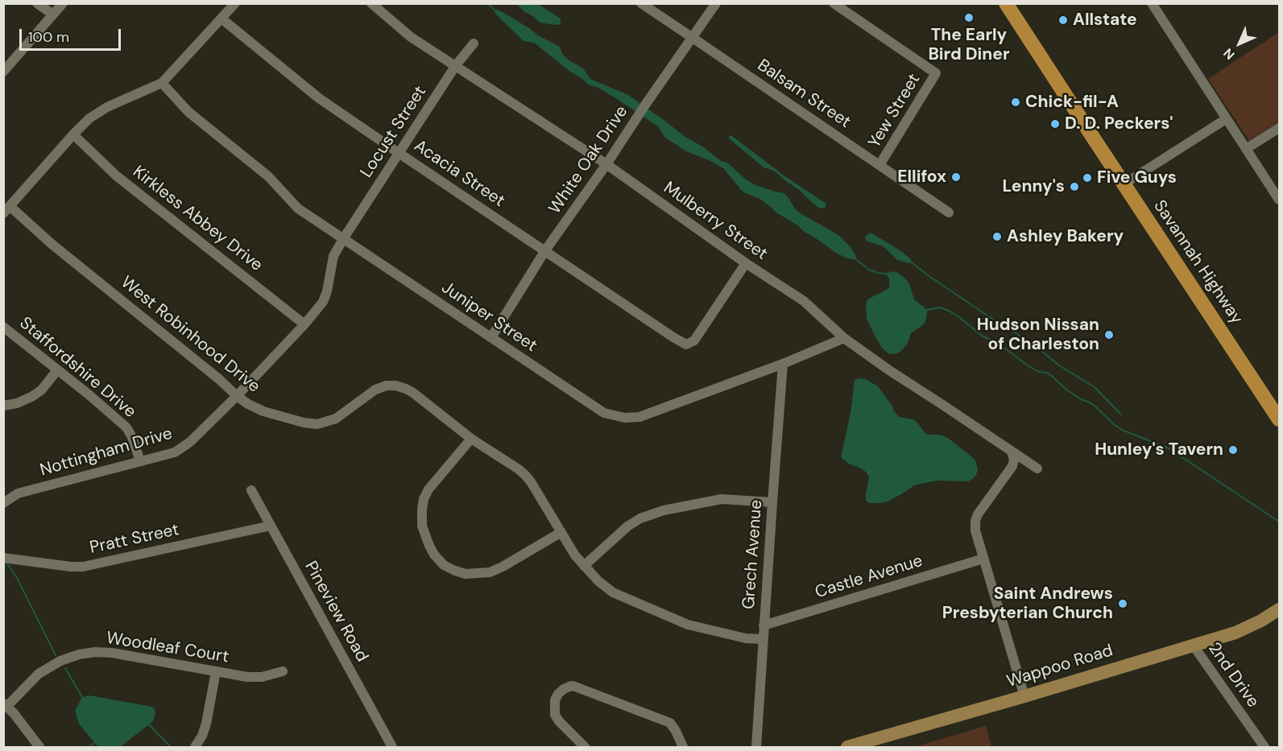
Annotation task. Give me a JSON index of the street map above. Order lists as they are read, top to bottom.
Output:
{
  "streets": {
    "highway": ["Savannah Highway"],
    "main road": ["Wappoo Road"],
    "street": [
      "Balsam Street",
      "Yew Street",
      "Locust Street",
      "White Oak Drive",
      "Acacia Street",
      "Kirkless Abbey Drive",
      "Mulberry Street",
      "Juniper Street",
      "West Robinhood Drive",
      "Staffordshire Drive",
      "Nottingham Drive",
      "Pratt Street",
      "Grech Avenue",
      "Castle Avenue",
      "Pineview Road",
      "Woodleaf Court",
      "2nd Drive"
    ]
  },
  "crossings": [
    ["Balsam Street", "Yew Street"],
    ["Balsam Street", "White Oak Drive"],
    ["Locust Street", "Acacia Street"],
    ["Locust Street", "Mulberry Street"],
    ["Locust Street", "Juniper Street"],
    ["Locust Street", "Nottingham Drive"],
    ["White Oak Drive", "Acacia Street"],
    ["White Oak Drive", "Mulberry Street"],
    ["White Oak Drive", "Juniper Street"],
    ["Acacia Street", "Mulberry Street"],
    ["Kirkless Abbey Drive", "Nottingham Drive"],
    ["Mulberry Street", "Juniper Street"],
    ["Juniper Street", "Nottingham Drive"],
    ["Juniper Street", "Grech Avenue"],
    ["West Robinhood Drive", "Nottingham Drive"],
    ["West Robinhood Drive", "Grech Avenue"],
    ["Staffordshire Drive", "Nottingham Drive"],
    ["Pratt Street", "Pineview Road"],
    ["Grech Avenue", "Castle Avenue"],
    ["Wappoo Road", "2nd Drive"]
  ],
  "places": [
    "The Early Bird Diner",
    "Allstate",
    "Chick-fil-A",
    "D. D. Peckers'",
    "Ellifox",
    "Five Guys",
    "Lenny's",
    "Ashley Bakery",
    "Hudson Nissan of Charleston",
    "Hunley's Tavern",
    "Saint Andrews Presbyterian Church"
  ],
  "scale_bar": "100 m",
  "north": "bottom left"
}
